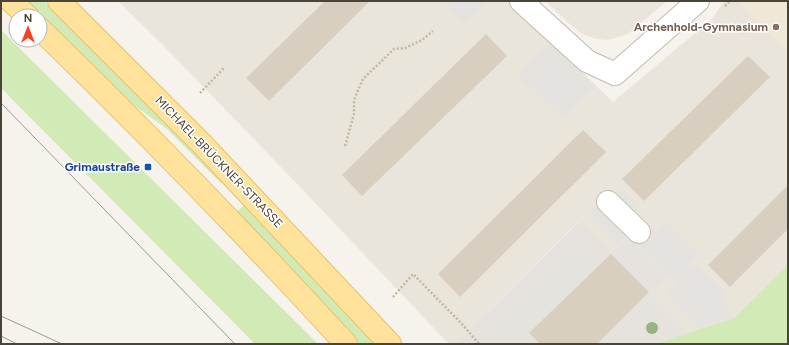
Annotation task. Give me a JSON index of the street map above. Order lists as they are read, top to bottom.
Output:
{
  "streets": {
    "main road": ["MICHAEL-BRÜCKNER-STRASSE"]
  },
  "places": {
    "other": ["Archenhold-Gymnasium"],
    "transit": ["Grimaustraße"]
  },
  "north": "top"
}
